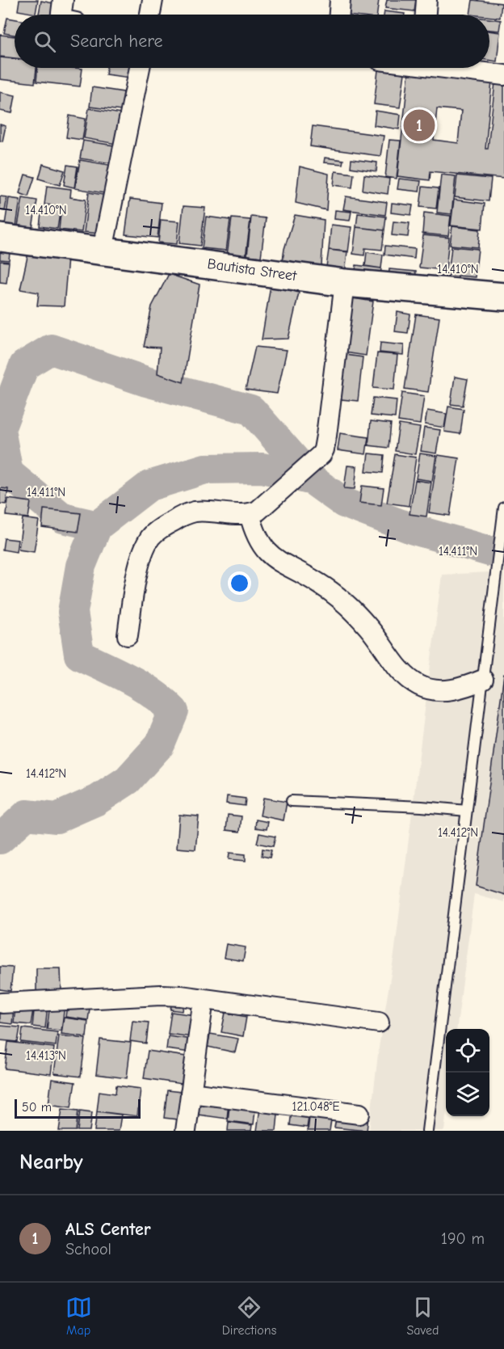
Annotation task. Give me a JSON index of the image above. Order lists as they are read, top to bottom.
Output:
{
  "streets": {
    "street": ["Bautista Street"]
  },
  "scale_bar": "50 m",
  "page": {
    "search": "Search here",
    "pins": "1",
    "scale": "50 m",
    "heading": "Nearby",
    "list": [
      {
        "mark": "1",
        "name": "ALS Center",
        "note": "School",
        "value": "190 m"
      }
    ],
    "nav": ["Map", "Directions", "Saved"]
  },
  "coordinates": [
    "14.410°N",
    "14.411°N",
    "14.412°N",
    "14.413°N",
    "121.048°E"
  ]
}
